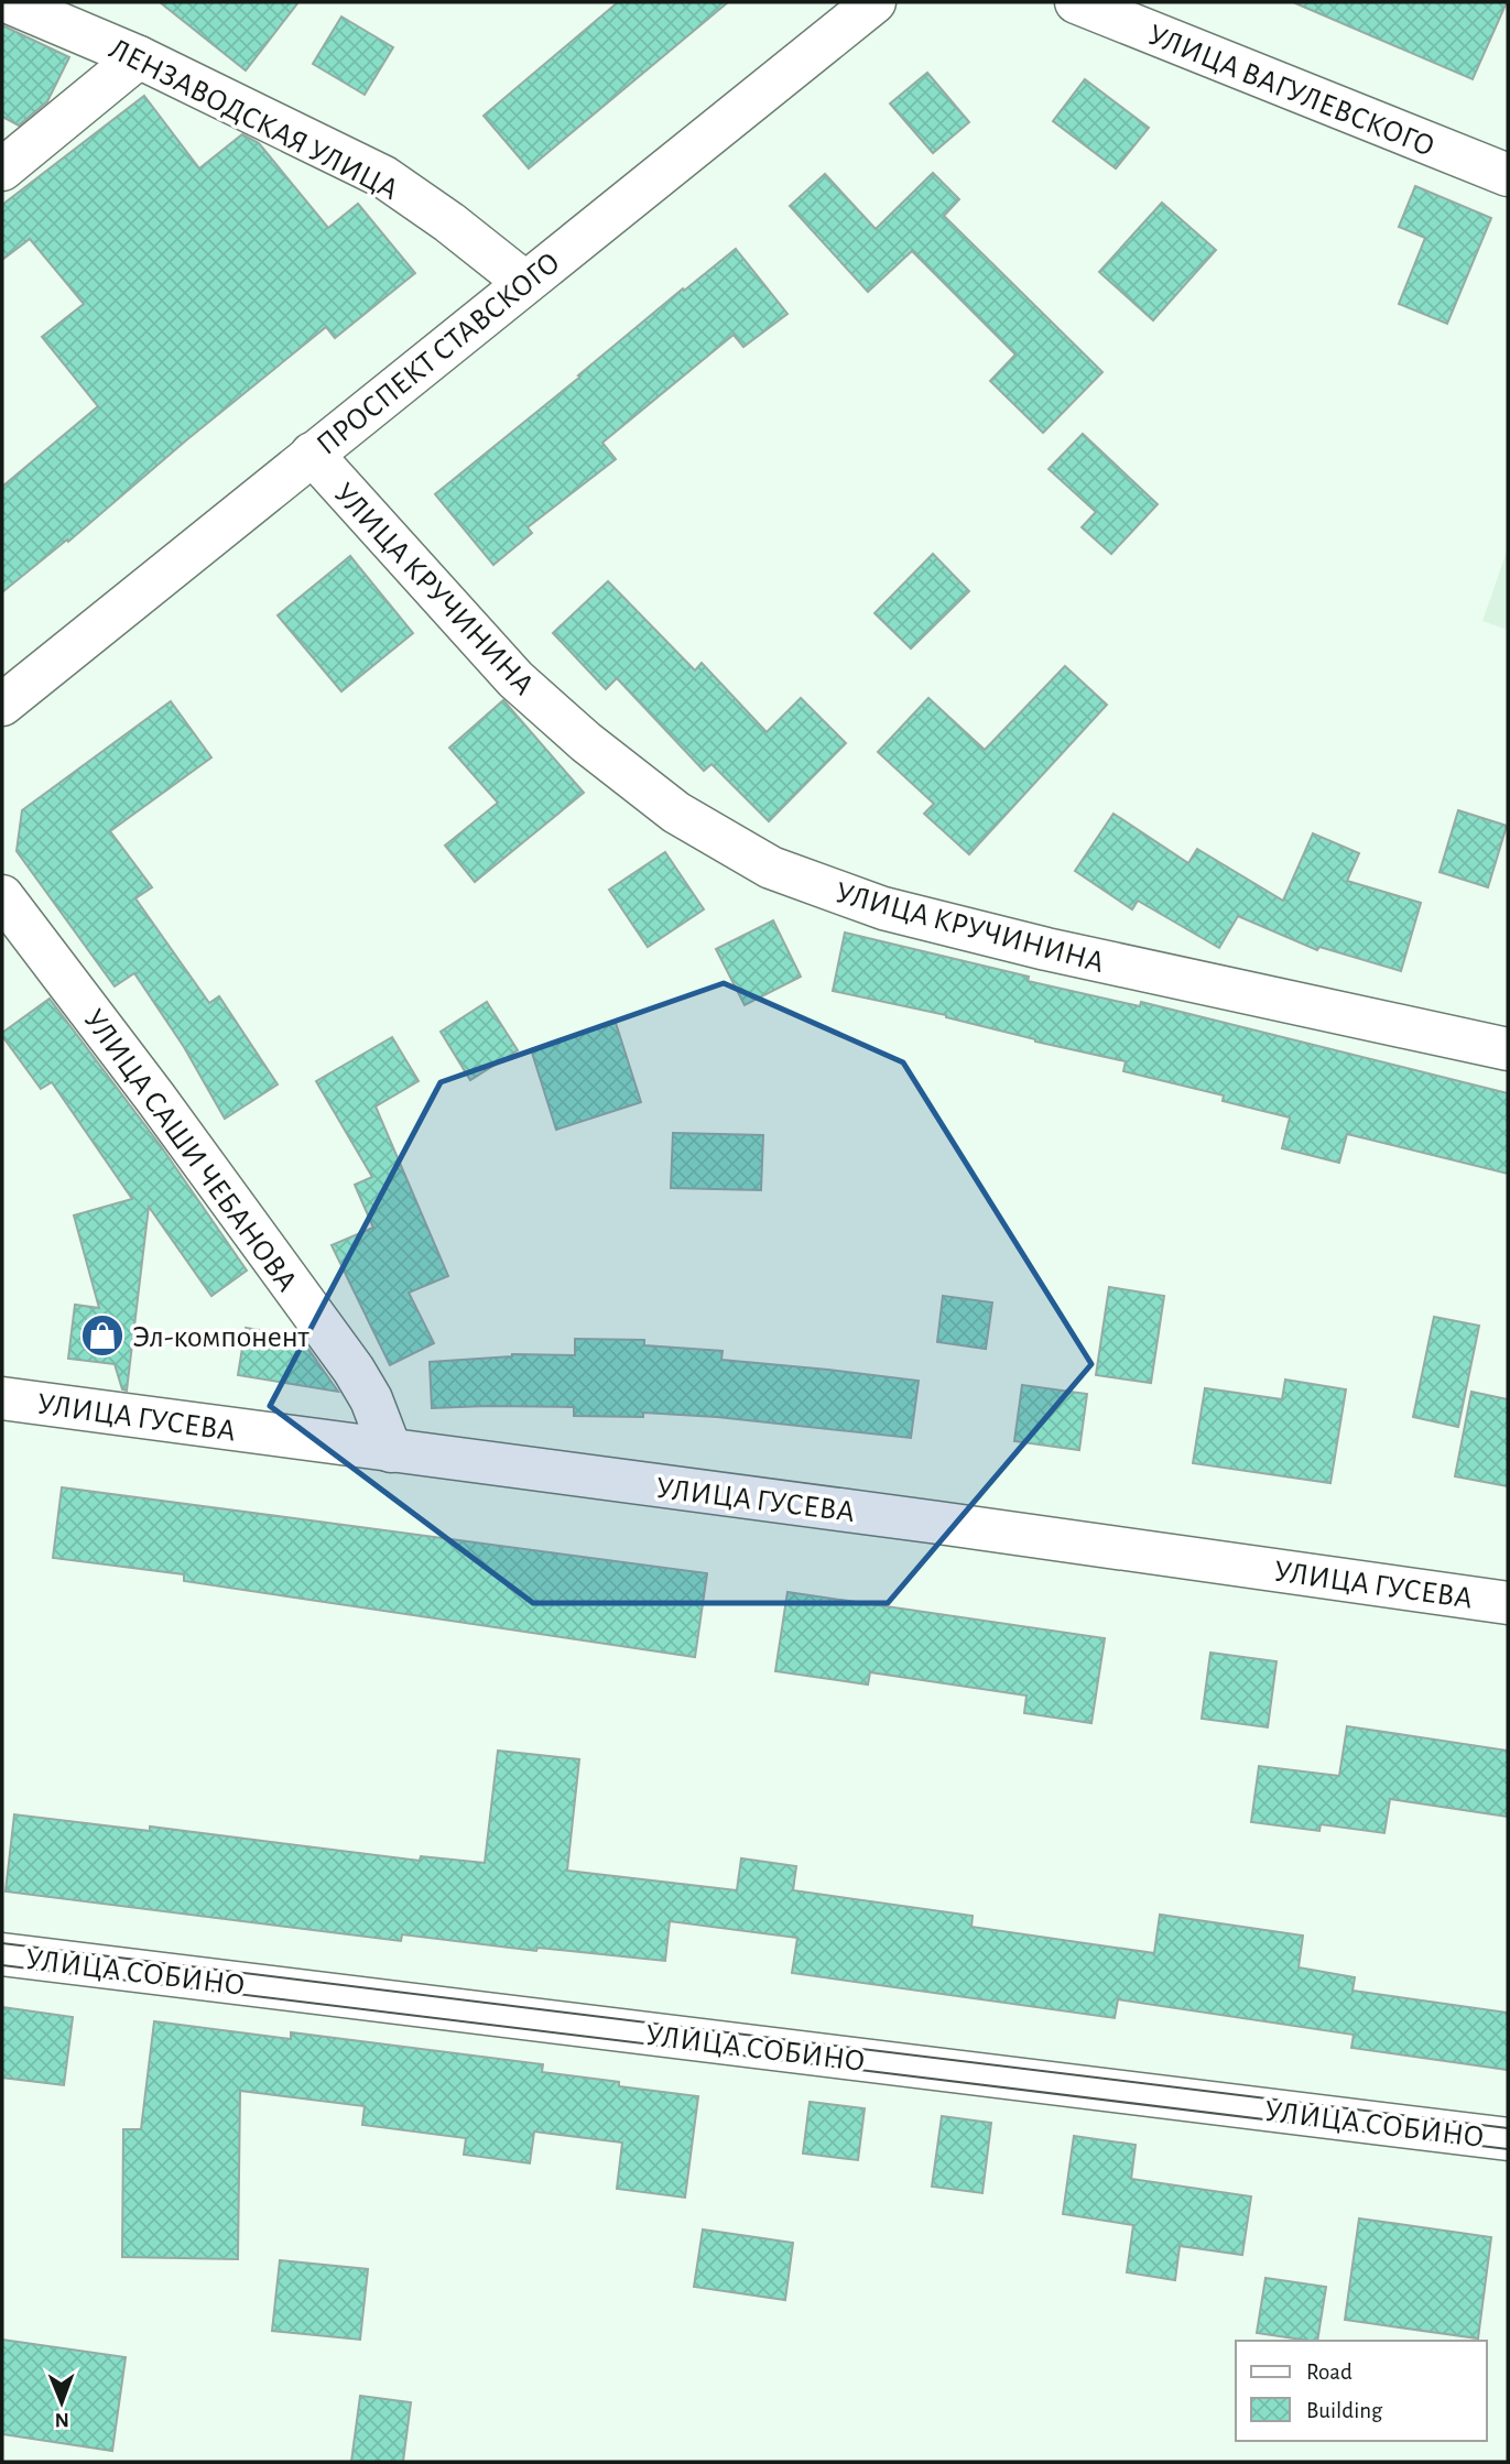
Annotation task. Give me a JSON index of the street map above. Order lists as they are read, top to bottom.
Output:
{
  "streets": {
    "street": [
      "УЛИЦА ВАГУЛЕВСКОГО",
      "ЛЕНЗАВОДСКАЯ УЛИЦА",
      "ПРОСПЕКТ СТАВСКОГО",
      "УЛИЦА КРУЧИНИНА",
      "УЛИЦА САШИ ЧЕБАНОВА",
      "УЛИЦА ГУСЕВА",
      "УЛИЦА СОБИНО"
    ]
  },
  "crossings": [
    ["ЛЕНЗАВОДСКАЯ УЛИЦА", "ПРОСПЕКТ СТАВСКОГО"],
    ["ПРОСПЕКТ СТАВСКОГО", "УЛИЦА КРУЧИНИНА"],
    ["УЛИЦА САШИ ЧЕБАНОВА", "УЛИЦА ГУСЕВА"]
  ],
  "places": {
    "shop": ["Эл-компонент"]
  },
  "legend": ["Road", "Building"],
  "north": "bottom"
}
